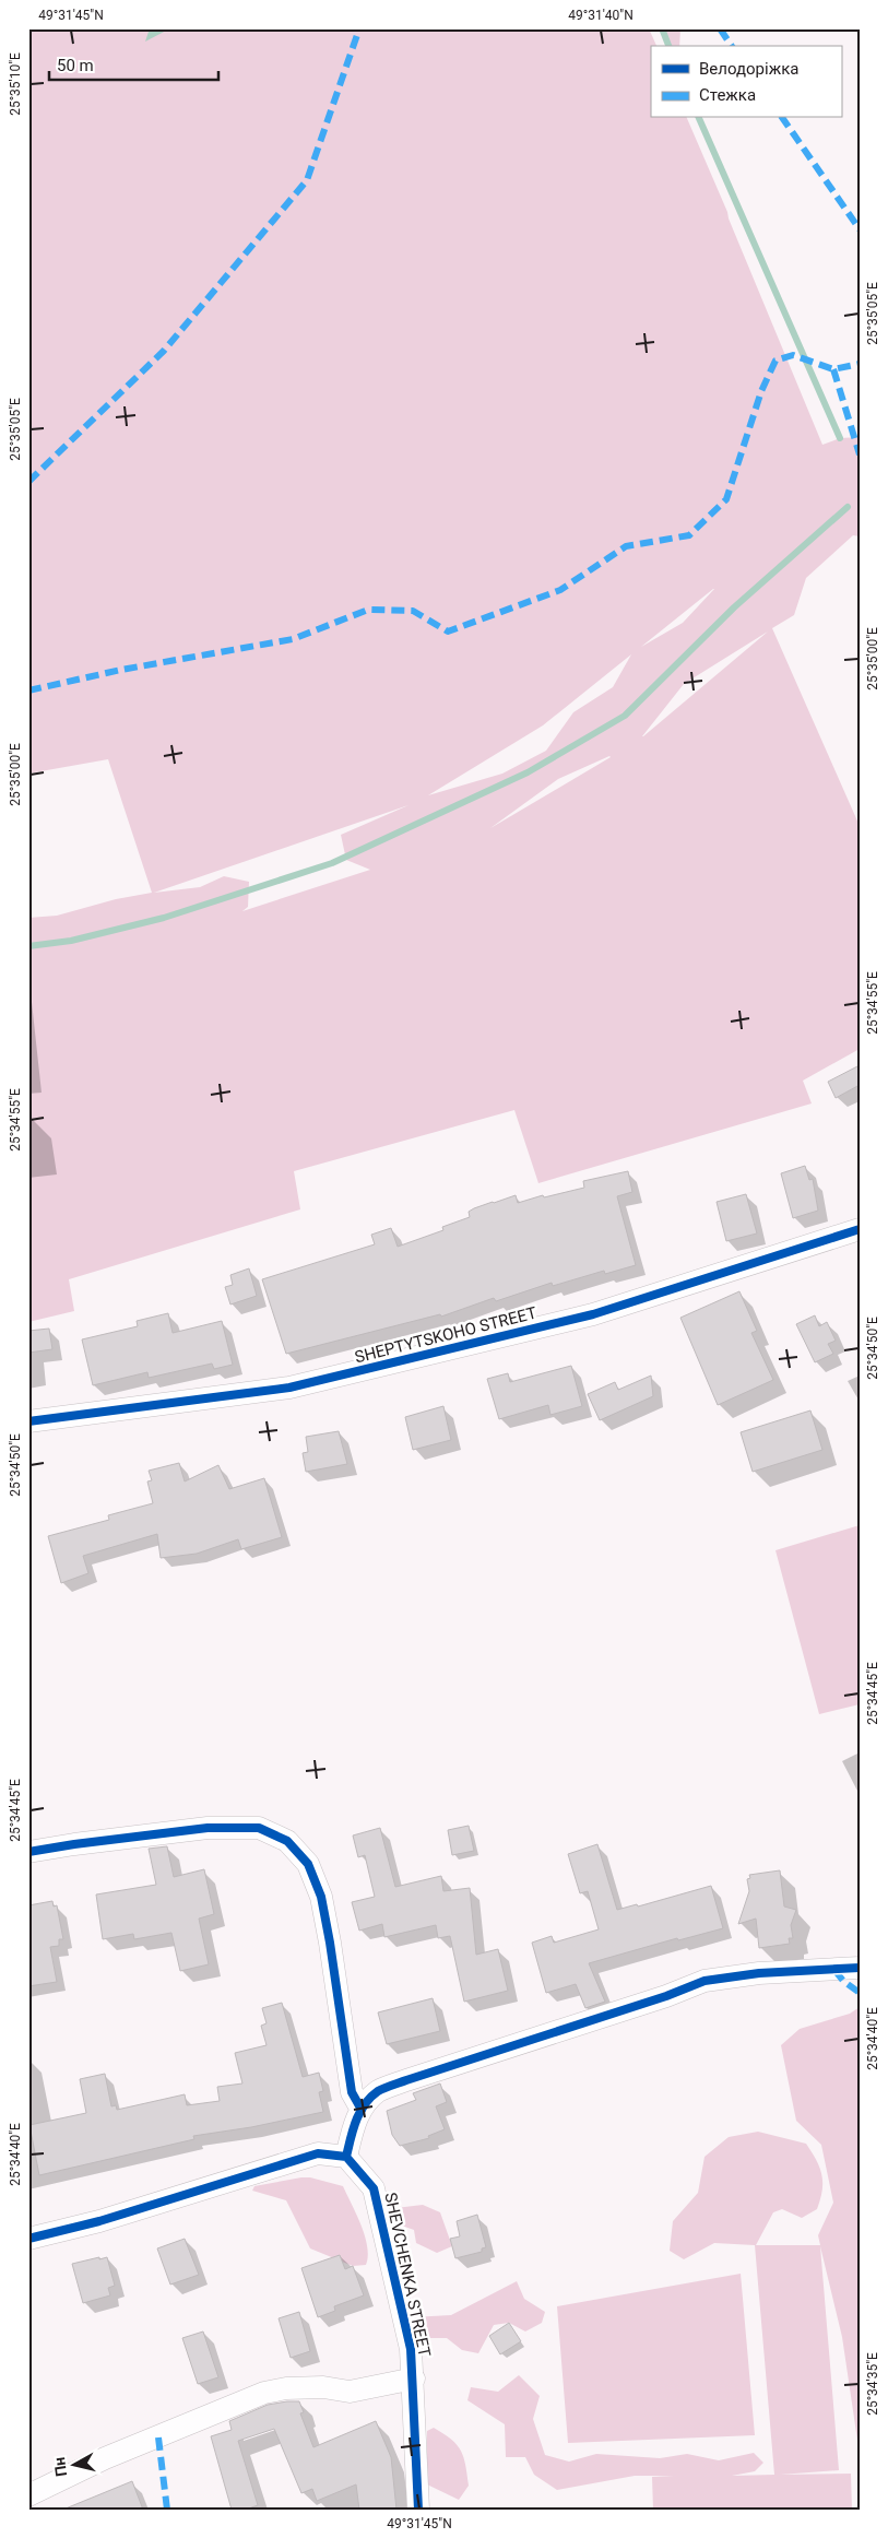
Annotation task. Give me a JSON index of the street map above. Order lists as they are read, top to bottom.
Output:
{
  "streets": {
    "street": ["SHEPTYTSKOHO STREET", "SHEVCHENKA STREET"]
  },
  "legend": ["Велодоріжка", "Стежка"],
  "scale_bar": "50 m",
  "north": "left",
  "coordinates": [
    "49°31'45\"N",
    "49°31'40\"N",
    "25°35'10\"E",
    "25°35'05\"E",
    "25°35'00\"E",
    "25°34'55\"E",
    "25°34'50\"E",
    "25°34'45\"E",
    "25°34'40\"E",
    "25°34'35\"E"
  ]
}
